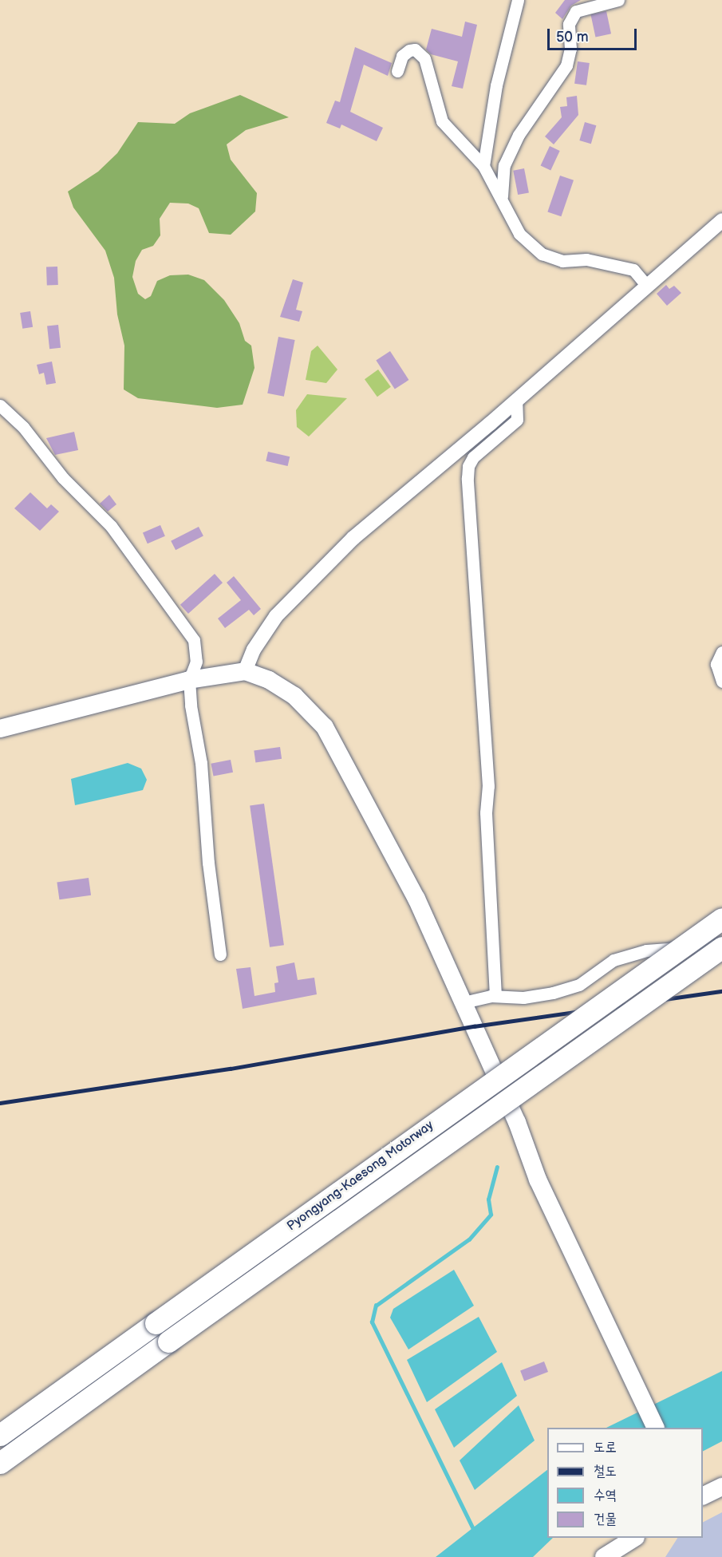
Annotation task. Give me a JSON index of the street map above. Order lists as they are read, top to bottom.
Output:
{
  "streets": {
    "highway": ["Pyongyang-Kaesong Motorway"]
  },
  "legend": [
    "도로",
    "철도",
    "수역",
    "건물"
  ],
  "scale_bar": "50 m"
}
